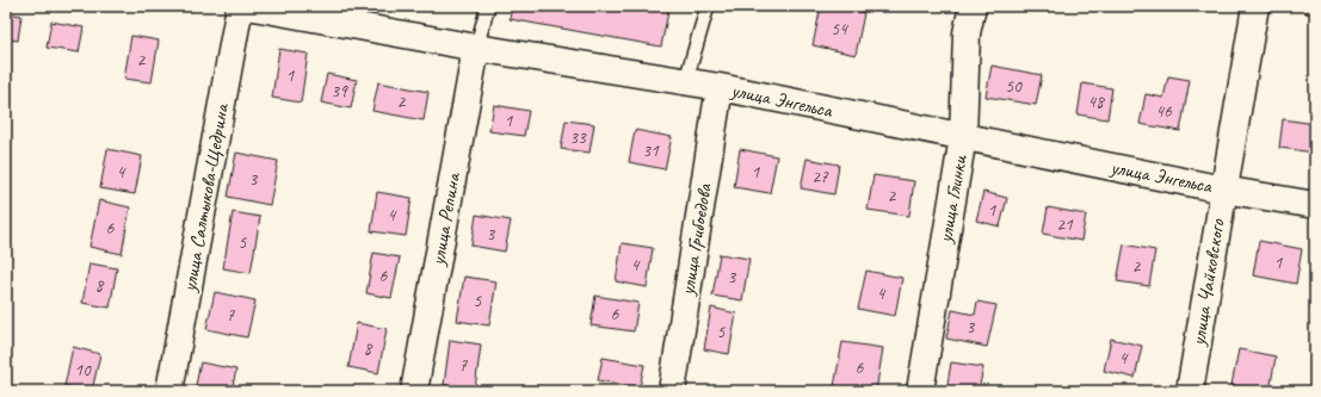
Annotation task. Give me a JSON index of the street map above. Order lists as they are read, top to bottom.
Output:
{
  "streets": {
    "street": [
      "улица Энгельса",
      "улица Салтыкова-Щедрина",
      "улица Глинки",
      "улица Репина",
      "улица Грибоедова",
      "улица Чайковского"
    ]
  },
  "crossings": [
    ["улица Энгельса", "улица Глинки"],
    ["улица Энгельса", "улица Репина"],
    ["улица Энгельса", "улица Грибоедова"],
    ["улица Энгельса", "улица Чайковского"]
  ],
  "house_numbers": [
    "54",
    "2",
    "1",
    "50",
    "39",
    "2",
    "48",
    "46",
    "1",
    "33",
    "31",
    "4",
    "1",
    "27",
    "3",
    "2",
    "1",
    "4",
    "21",
    "6",
    "3",
    "5",
    "1",
    "4",
    "2",
    "6",
    "3",
    "8",
    "4",
    "5",
    "6",
    "7",
    "3",
    "5",
    "8",
    "4",
    "7",
    "6",
    "10"
  ]
}
